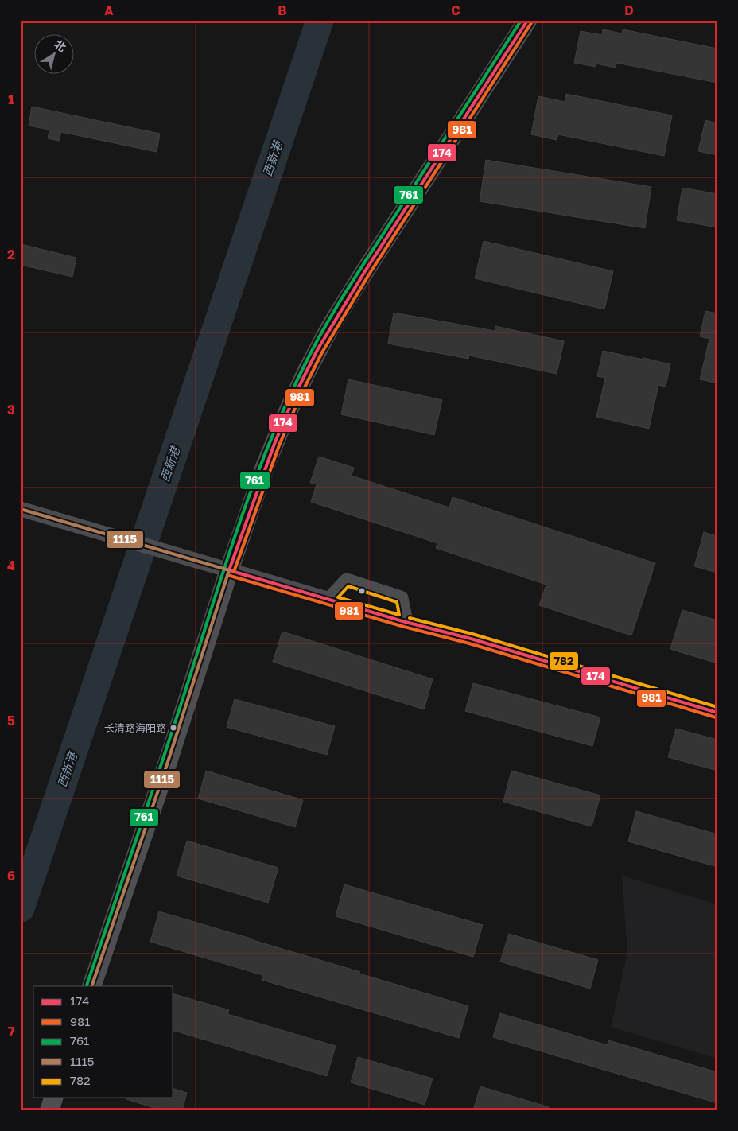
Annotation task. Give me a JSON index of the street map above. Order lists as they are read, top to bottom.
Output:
{
  "water": ["西新港"],
  "places": ["长清路海阳路"],
  "lines": [
    "transit line 174",
    "transit line 761",
    "transit line 981",
    "transit line 1115",
    "transit line 782"
  ],
  "legend": [
    "174",
    "981",
    "761",
    "1115",
    "782"
  ],
  "north": "top right",
  "grid": {
    "columns": [
      "A",
      "B",
      "C",
      "D"
    ],
    "rows": [
      "1",
      "2",
      "3",
      "4",
      "5",
      "6",
      "7"
    ]
  }
}
